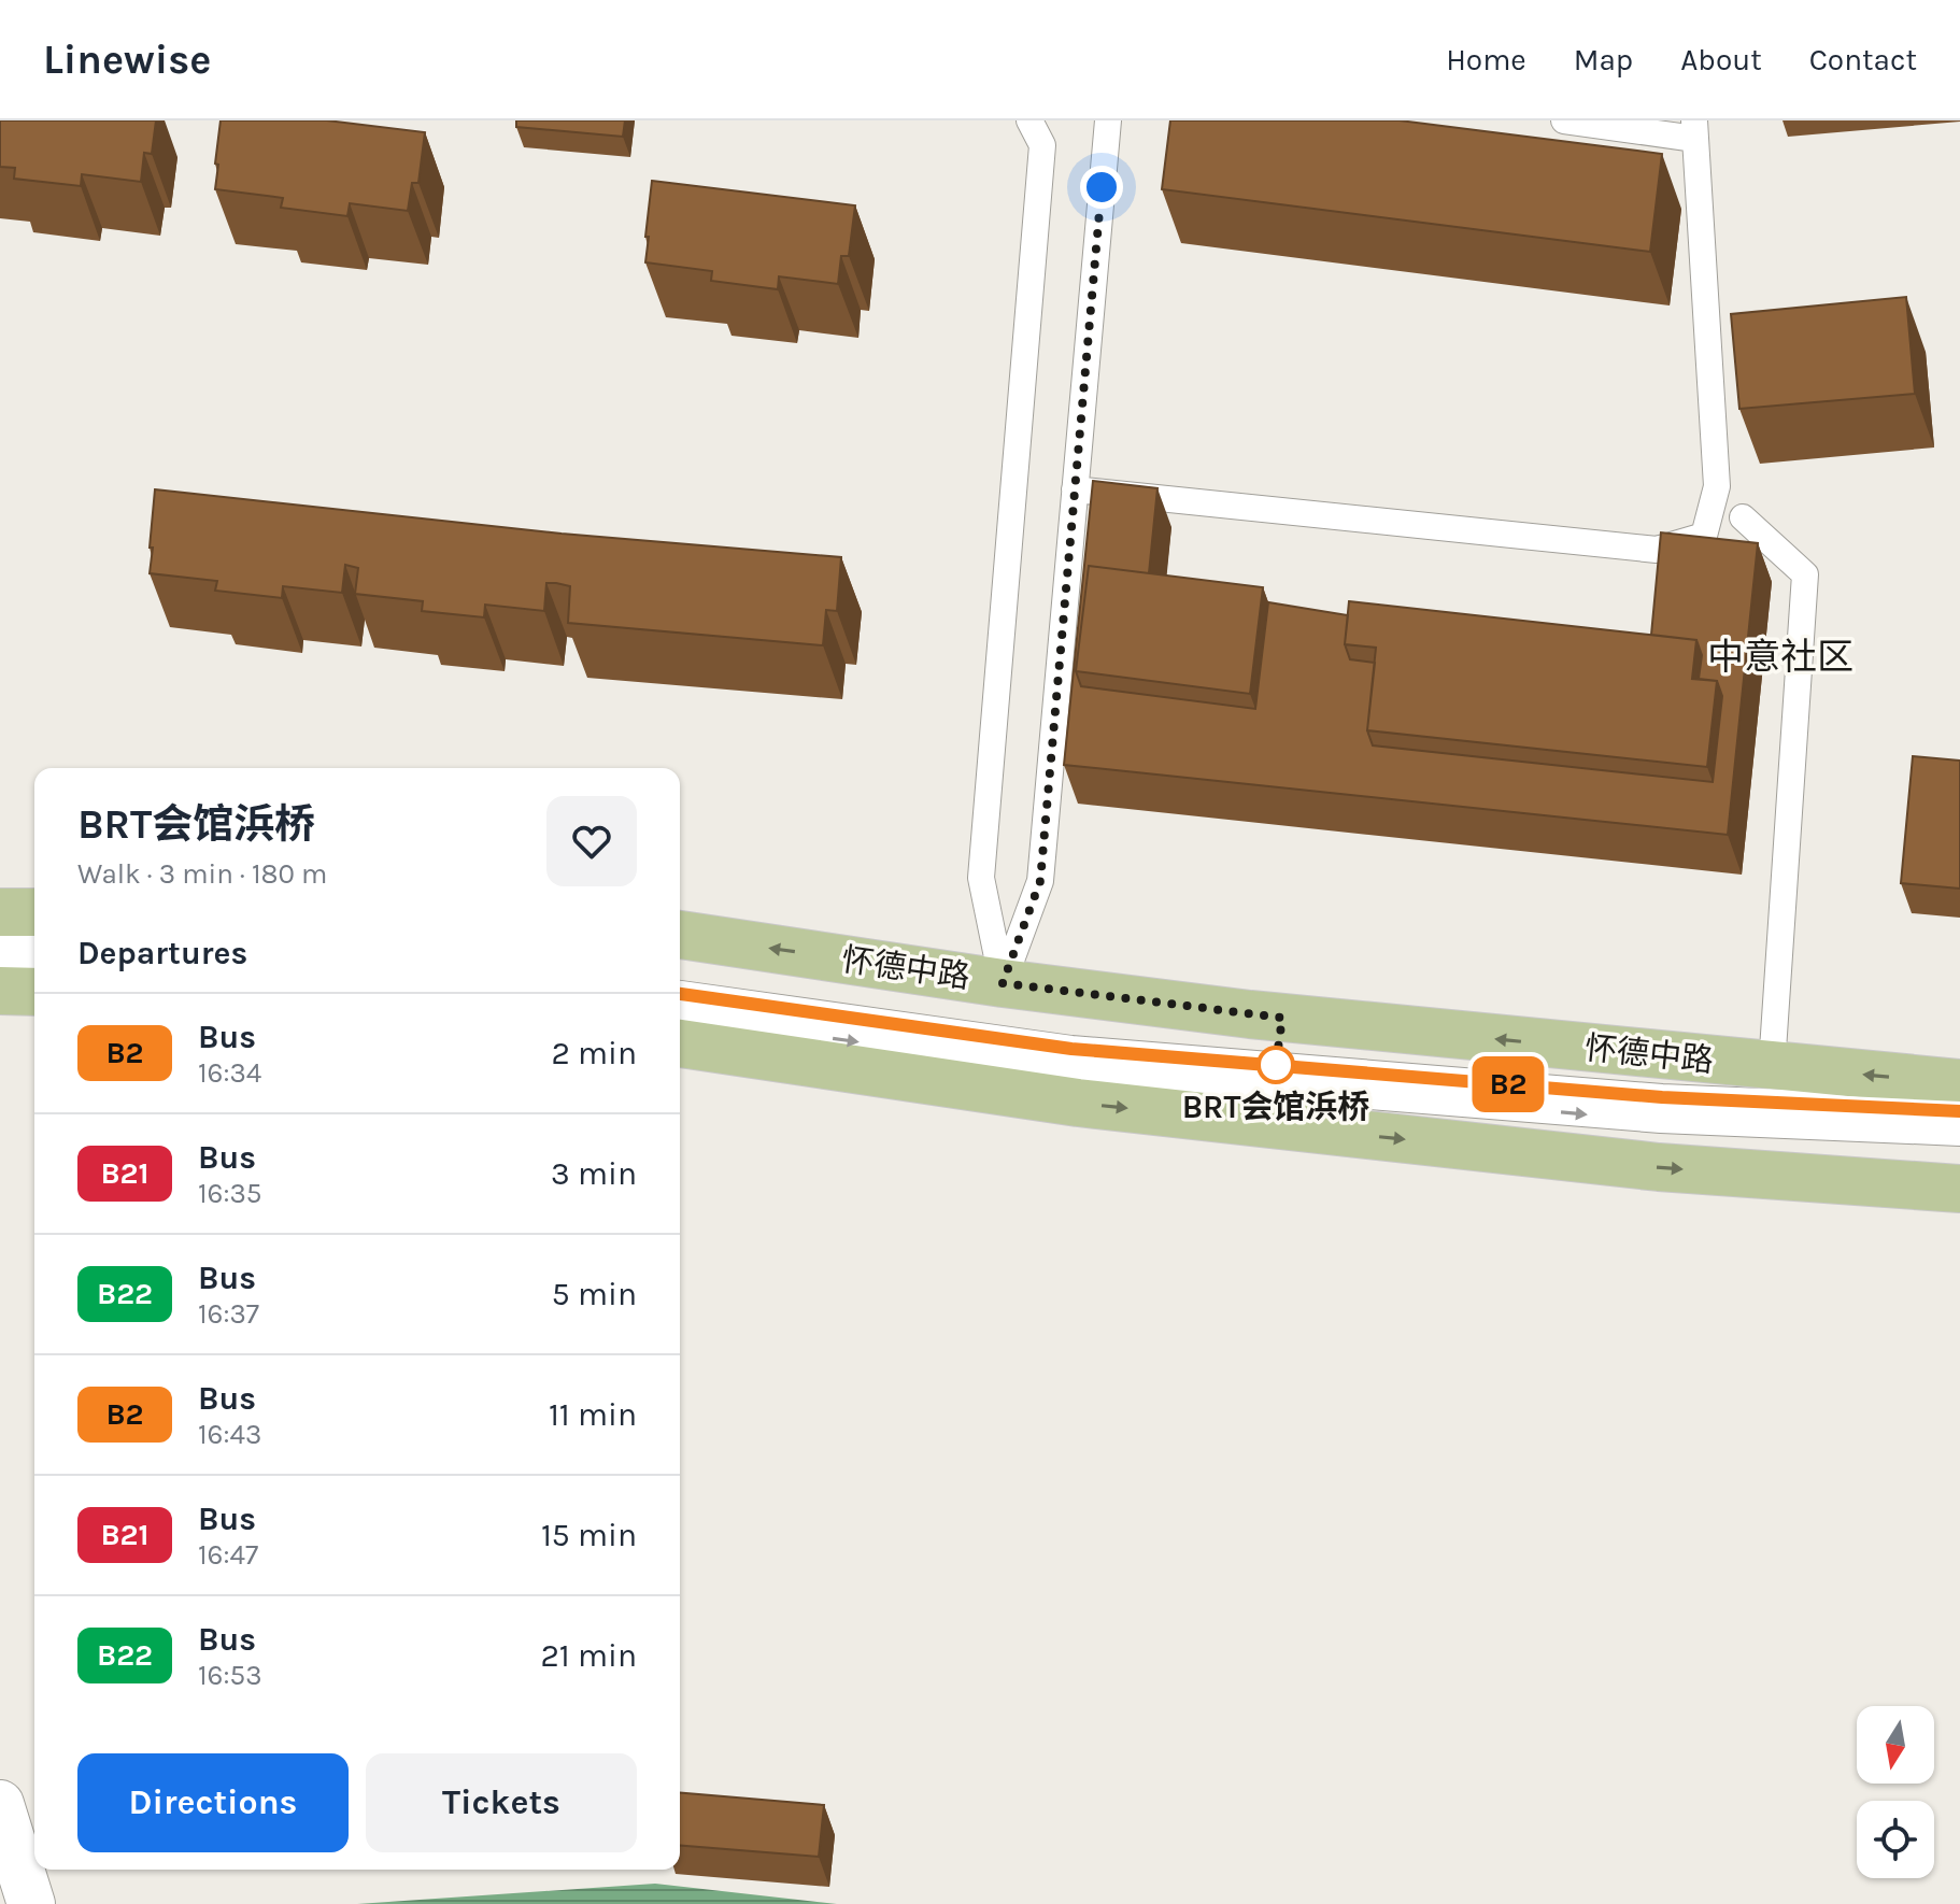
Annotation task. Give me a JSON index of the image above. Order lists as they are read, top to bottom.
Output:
{
  "streets": {
    "main road": ["怀德中路"]
  },
  "districts": ["中意社区"],
  "places": ["BRT会馆浜桥"],
  "lines": ["bus line B2"],
  "north": "bottom",
  "page": {
    "header": "Linewise",
    "nav": [
      "Home",
      "Map",
      "About",
      "Contact"
    ],
    "on_map": "B2",
    "heading": [
      ["BRT会馆浜桥", "Walk · 3 min · 180 m"],
      "Departures"
    ],
    "list": [
      {
        "mark": "B2",
        "name": "Bus",
        "note": "16:34",
        "value": "2 min"
      },
      {
        "mark": "B21",
        "name": "Bus",
        "note": "16:35",
        "value": "3 min"
      },
      {
        "mark": "B22",
        "name": "Bus",
        "note": "16:37",
        "value": "5 min"
      },
      {
        "mark": "B2",
        "name": "Bus",
        "note": "16:43",
        "value": "11 min"
      },
      {
        "mark": "B21",
        "name": "Bus",
        "note": "16:47",
        "value": "15 min"
      },
      {
        "mark": "B22",
        "name": "Bus",
        "note": "16:53",
        "value": "21 min"
      }
    ],
    "buttons": ["Directions", "Tickets"]
  }
}
